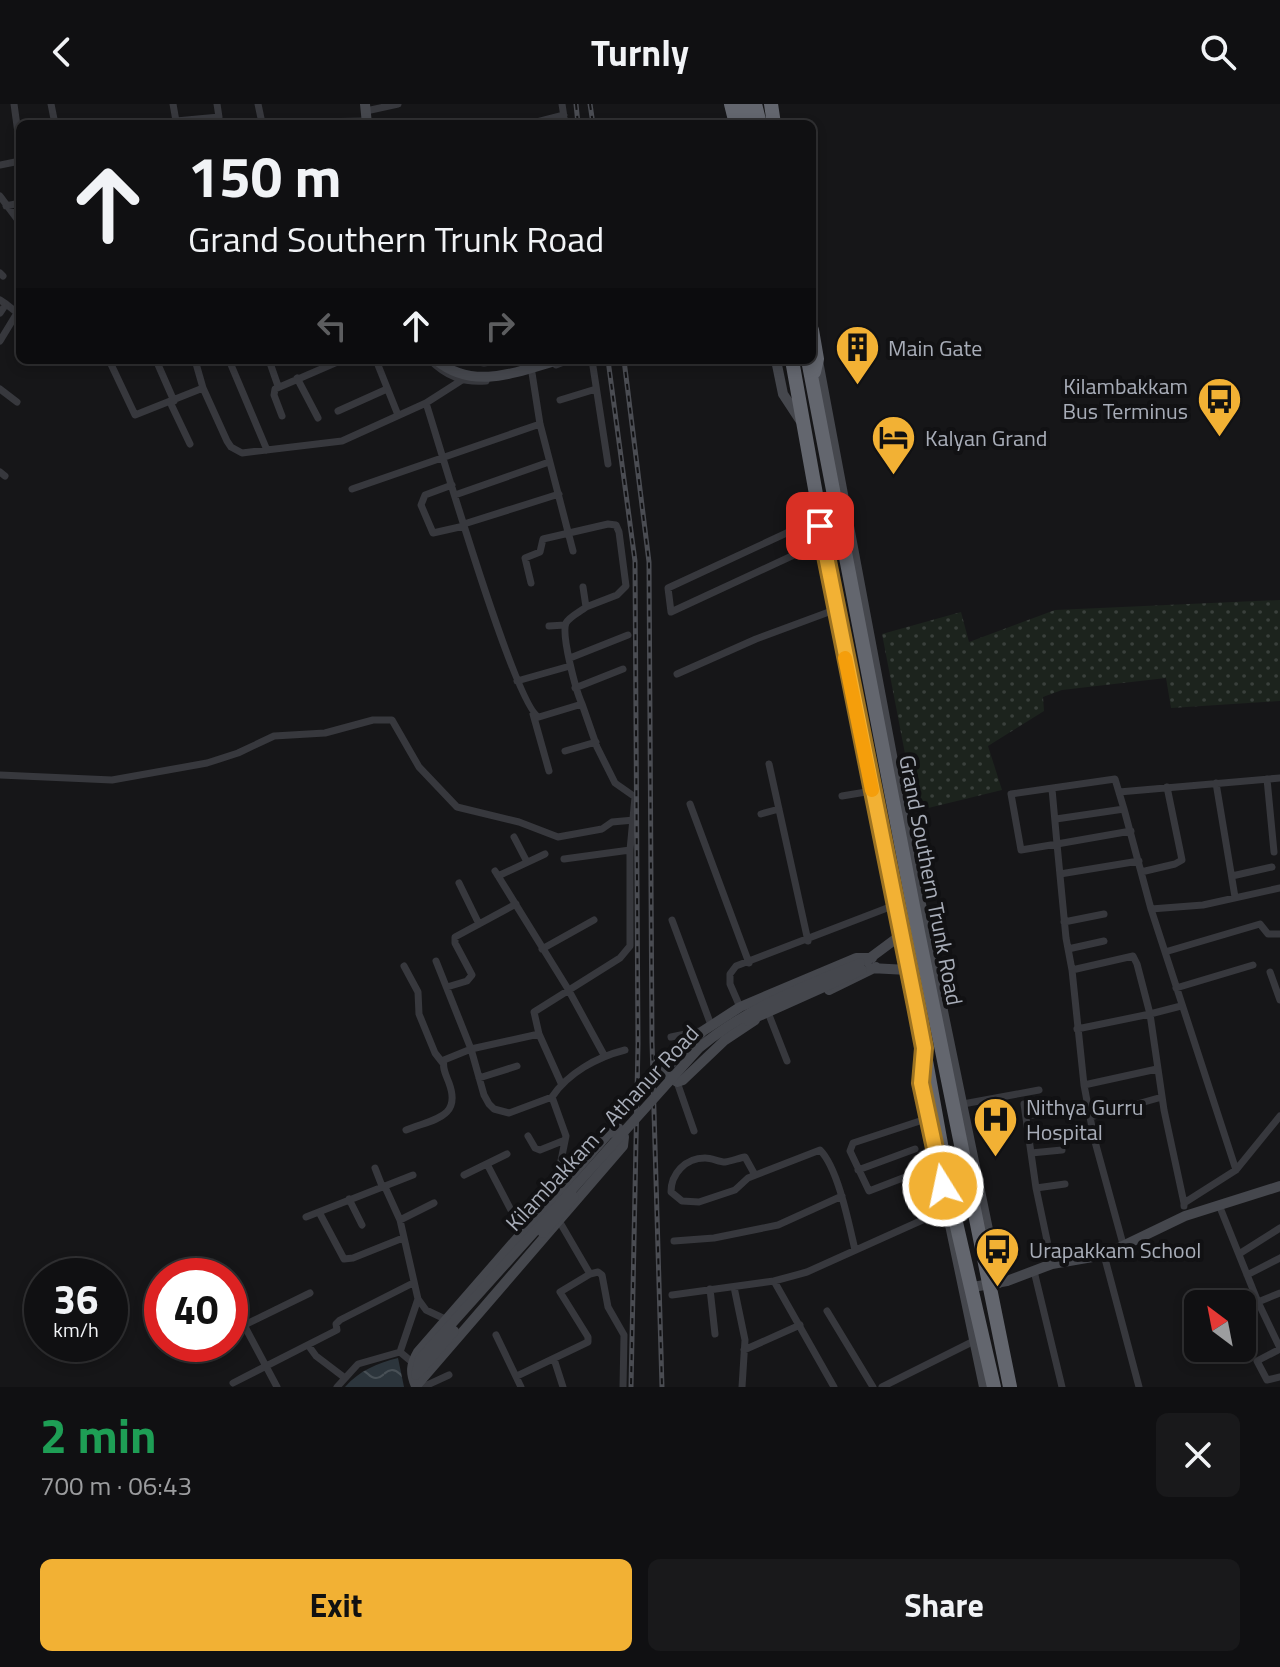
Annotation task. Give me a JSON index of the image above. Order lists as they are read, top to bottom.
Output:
{
  "streets": {
    "highway": ["Grand Southern Trunk Road"],
    "street": ["Kilambakkam - Athanur Road"]
  },
  "crossings": [
    ["Grand Southern Trunk Road", "Kilambakkam - Athanur Road"]
  ],
  "places": {
    "building": ["Main Gate"],
    "bus stop": ["Kilambakkam Bus Terminus", "Urapakkam School"],
    "hotel": ["Kalyan Grand"],
    "hospital": ["Nithya Gurru Hospital"]
  },
  "north": "top left",
  "page": {
    "header": "Turnly",
    "turn": ["150 m", "Grand Southern Trunk Road"],
    "speed": "36 km/h",
    "limit": "40",
    "heading": ["2 min", "700 m · 06:43"],
    "buttons": ["Exit", "Share"]
  }
}
